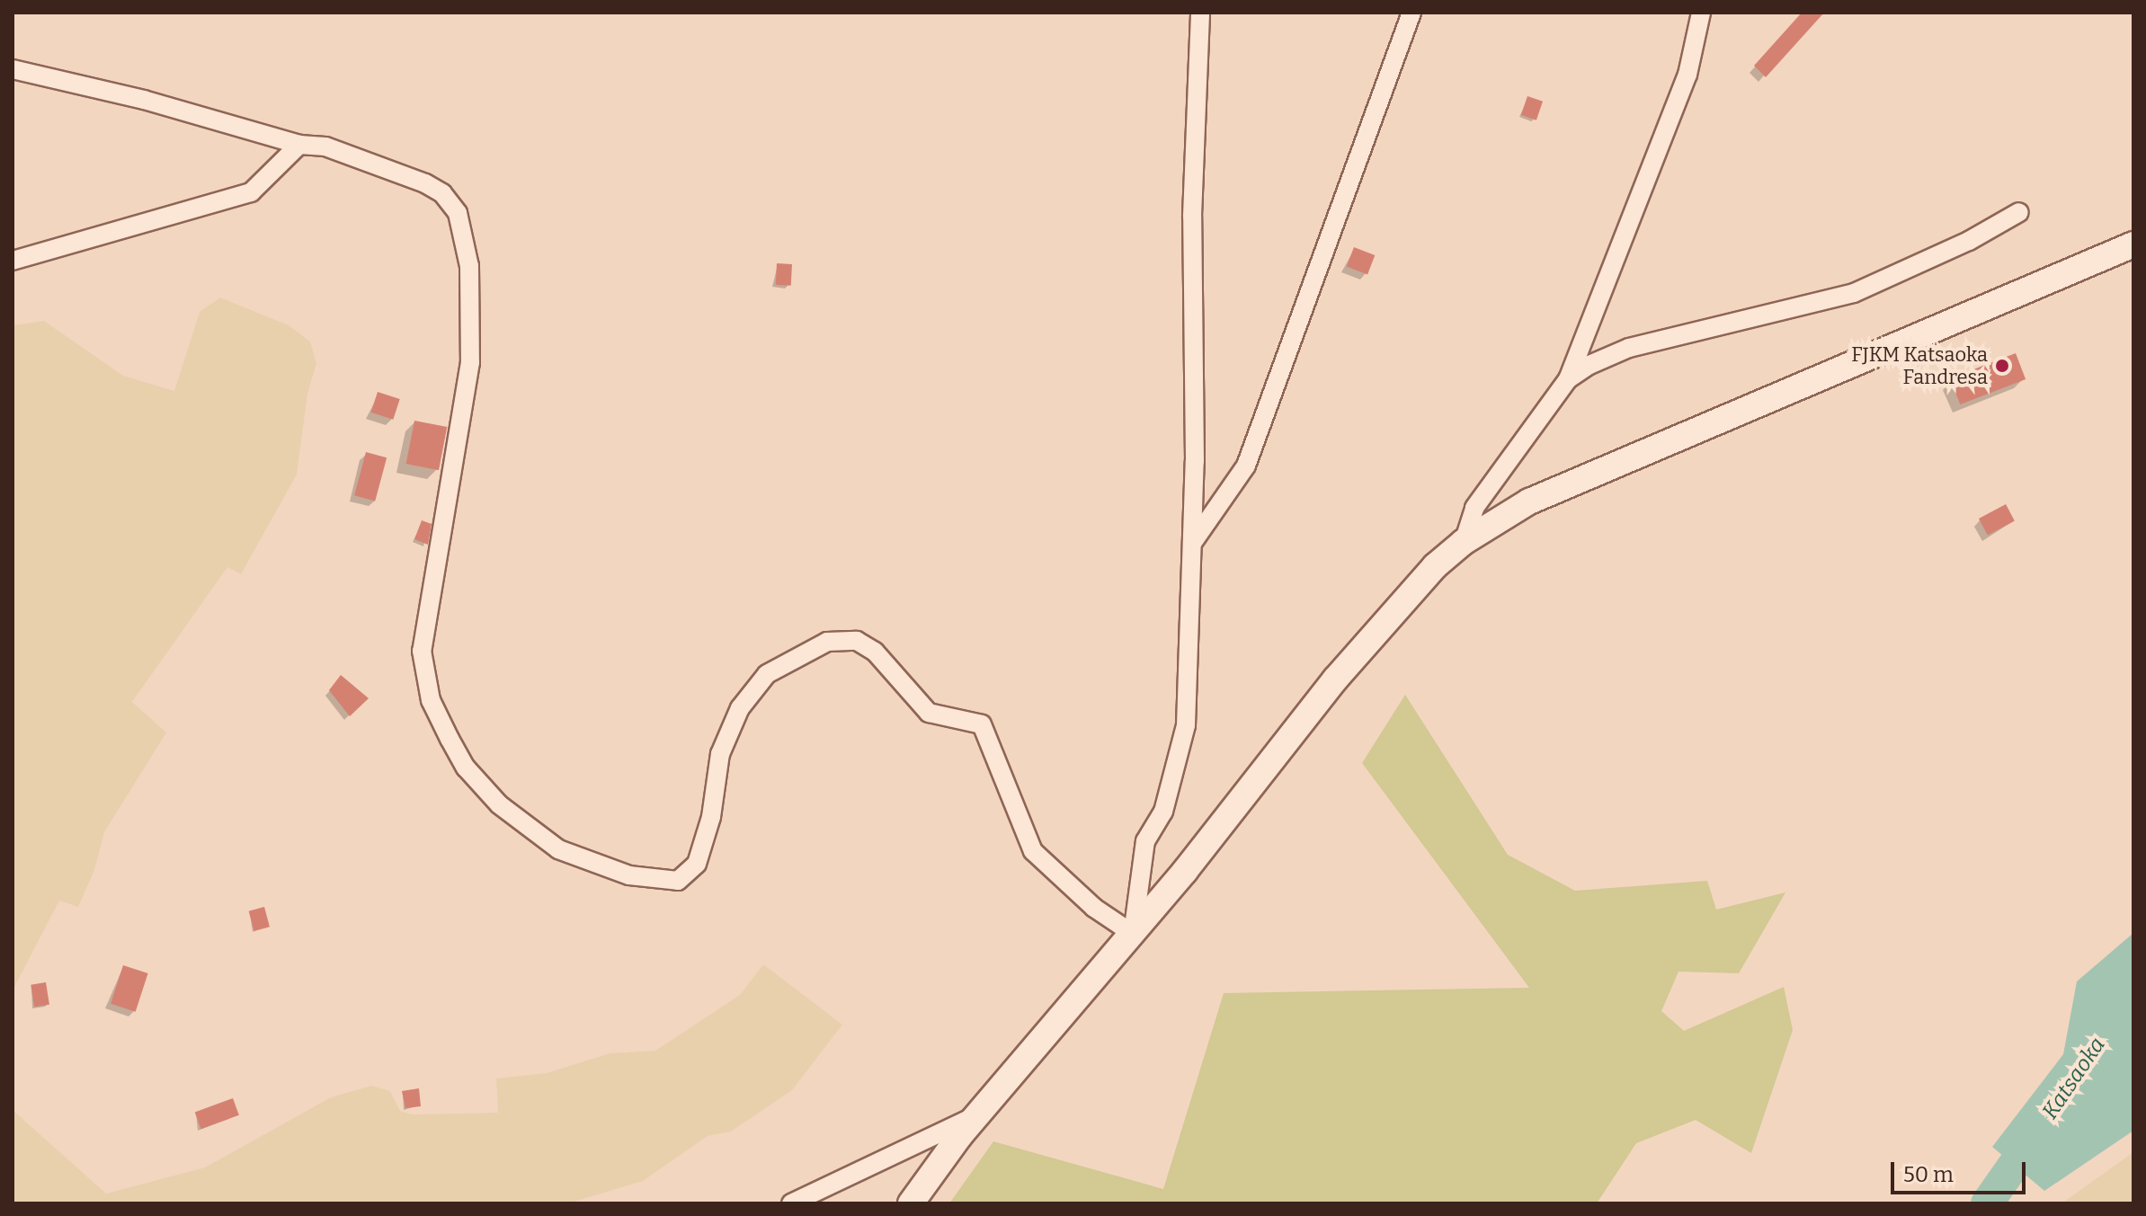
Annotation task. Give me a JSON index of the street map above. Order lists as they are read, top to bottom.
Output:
{
  "water": ["Katsaoka"],
  "places": ["FJKM Katsaoka Fandresa"],
  "scale_bar": "50 m"
}
